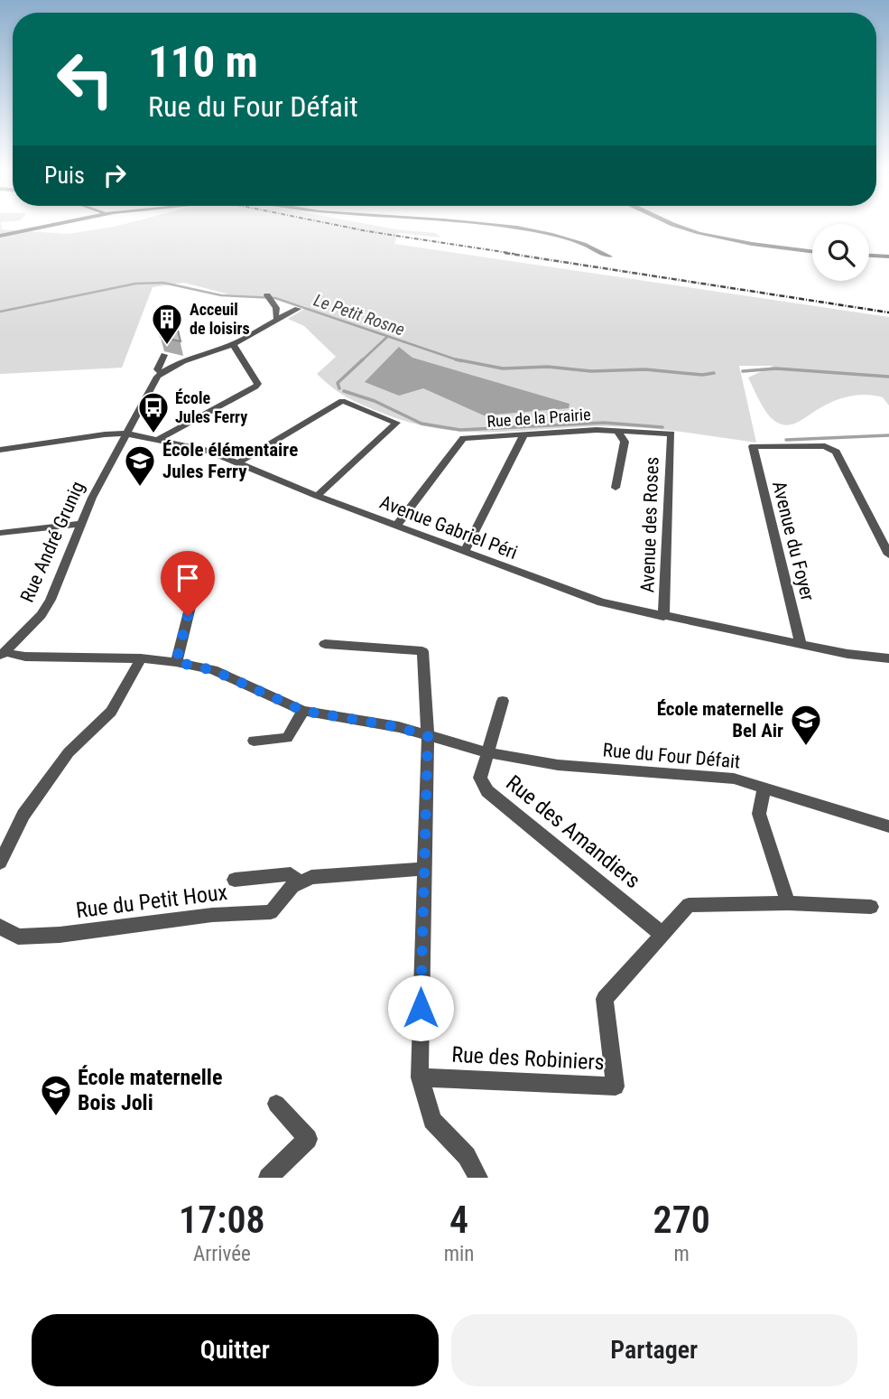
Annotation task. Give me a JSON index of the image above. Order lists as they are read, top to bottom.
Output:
{
  "streets": {
    "street": [
      "Rue de la Prairie",
      "Avenue des Roses",
      "Avenue Gabriel Péri",
      "Avenue du Foyer",
      "Rue André Grunig",
      "Rue du Four Défait",
      "Rue des Amandiers",
      "Rue du Petit Houx",
      "Rue des Robiniers"
    ]
  },
  "crossings": [
    ["Rue de la Prairie", "Avenue des Roses"],
    ["Avenue des Roses", "Avenue Gabriel Péri"],
    ["Avenue Gabriel Péri", "Avenue du Foyer"],
    ["Avenue Gabriel Péri", "Rue André Grunig"],
    ["Rue André Grunig", "Rue du Four Défait"],
    ["Rue du Four Défait", "Rue des Amandiers"],
    ["Rue des Amandiers", "Rue des Robiniers"]
  ],
  "water": ["Le Petit Rosne"],
  "places": {
    "building": ["Acceuil de loisirs"],
    "bus stop": ["École Jules Ferry"],
    "school or university": ["École élémentaire Jules Ferry", "École maternelle Bel Air", "École maternelle Bois Joli"]
  },
  "page": {
    "turn": ["110 m", "Rue du Four Défait"],
    "then": "Puis",
    "eta": [
      "17:08",
      "Arrivée",
      "4",
      "min",
      "270",
      "m"
    ],
    "buttons": ["Quitter", "Partager"]
  }
}
